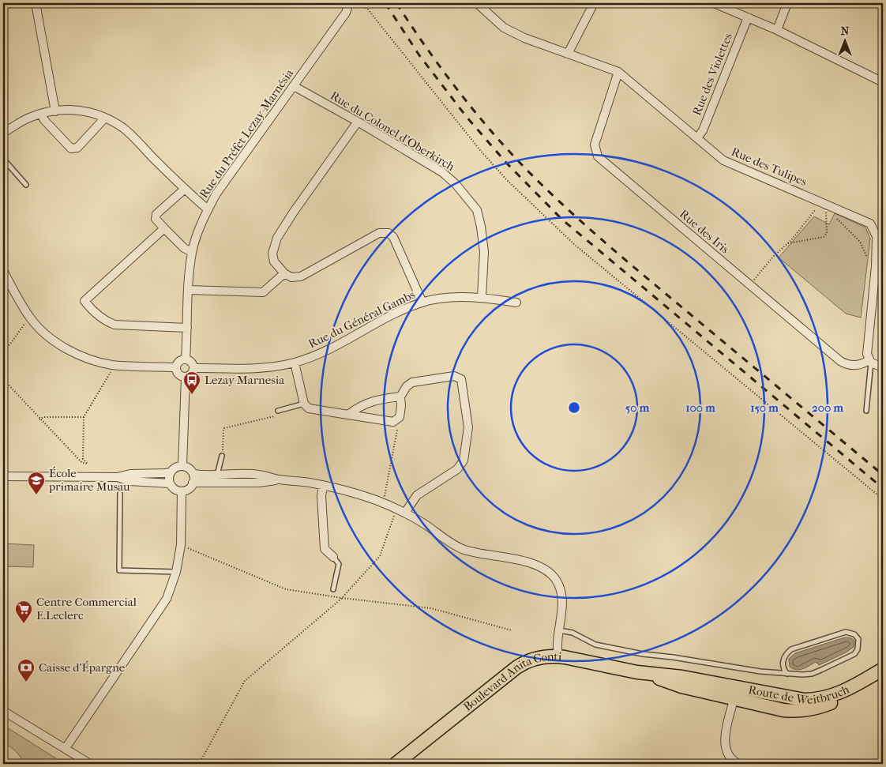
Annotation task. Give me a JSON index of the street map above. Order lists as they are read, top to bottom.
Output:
{
  "streets": {
    "main road": ["Boulevard Anita Conti", "Route de Weitbruch"],
    "street": [
      "Rue des Violettes",
      "Rue du Colonel d'Oberkirch",
      "Rue du Préfet Lezay-Marnésia",
      "Rue des Tulipes",
      "Rue des Iris",
      "Rue du Général Gambs"
    ]
  },
  "crossings": [
    ["Rue des Violettes", "Rue des Tulipes"],
    ["Rue du Colonel d'Oberkirch", "Rue du Préfet Lezay-Marnésia"],
    ["Rue du Colonel d'Oberkirch", "Rue du Général Gambs"],
    ["Rue du Préfet Lezay-Marnésia", "Rue du Général Gambs"],
    ["Rue des Tulipes", "Rue des Iris"],
    ["Boulevard Anita Conti", "Route de Weitbruch"]
  ],
  "places": {
    "bus stop": ["Lezay Marnesia"],
    "school or university": ["École primaire Musau"],
    "supermarket": ["Centre Commercial E.Leclerc"],
    "bank": ["Caisse d'Épargne"]
  },
  "north": "top",
  "rings": [
    "50 m",
    "100 m",
    "150 m",
    "200 m"
  ]
}
